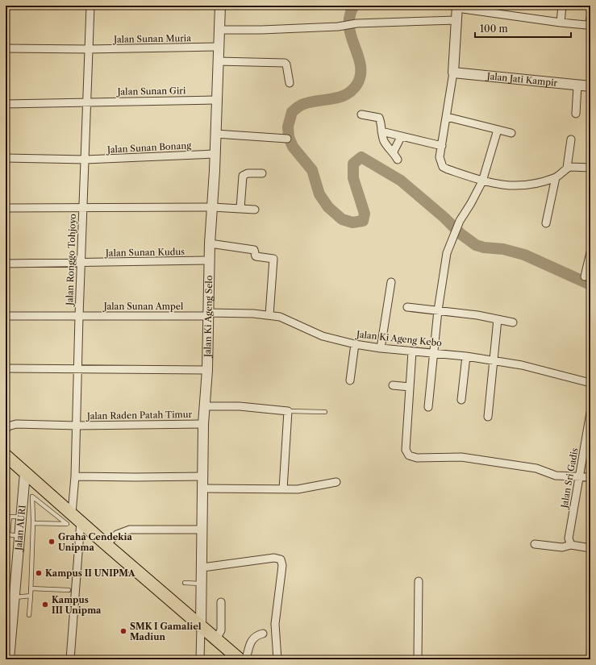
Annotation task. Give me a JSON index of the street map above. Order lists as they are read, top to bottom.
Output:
{
  "streets": {
    "street": [
      "Jalan Sunan Muria",
      "Jalan Jati Kampir",
      "Jalan Sunan Giri",
      "Jalan Sunan Bonang",
      "Jalan Sunan Kudus",
      "Jalan Ronggo Tohjoyo",
      "Jalan Sunan Ampel",
      "Jalan Ki Ageng Selo",
      "Jalan Ki Ageng Kebo",
      "Jalan Raden Patah Timur",
      "Jalan Sri Gadis",
      "Jalan AURI"
    ]
  },
  "crossings": [
    ["Jalan Sunan Muria", "Jalan Ronggo Tohjoyo"],
    ["Jalan Sunan Muria", "Jalan Ki Ageng Selo"],
    ["Jalan Sunan Giri", "Jalan Ronggo Tohjoyo"],
    ["Jalan Sunan Giri", "Jalan Ki Ageng Selo"],
    ["Jalan Sunan Bonang", "Jalan Ronggo Tohjoyo"],
    ["Jalan Sunan Bonang", "Jalan Ki Ageng Selo"],
    ["Jalan Sunan Kudus", "Jalan Ronggo Tohjoyo"],
    ["Jalan Sunan Kudus", "Jalan Ki Ageng Selo"],
    ["Jalan Ronggo Tohjoyo", "Jalan Sunan Ampel"],
    ["Jalan Ronggo Tohjoyo", "Jalan Raden Patah Timur"],
    ["Jalan Sunan Ampel", "Jalan Ki Ageng Selo"],
    ["Jalan Sunan Ampel", "Jalan Ki Ageng Kebo"],
    ["Jalan Ki Ageng Selo", "Jalan Ki Ageng Kebo"],
    ["Jalan Ki Ageng Selo", "Jalan Raden Patah Timur"]
  ],
  "places": [
    "Graha Cendekia Unipma",
    "Kampus II UNIPMA",
    "Kampus III Unipma",
    "SMK I Gamaliel Madiun"
  ],
  "scale_bar": "100 m"
}
